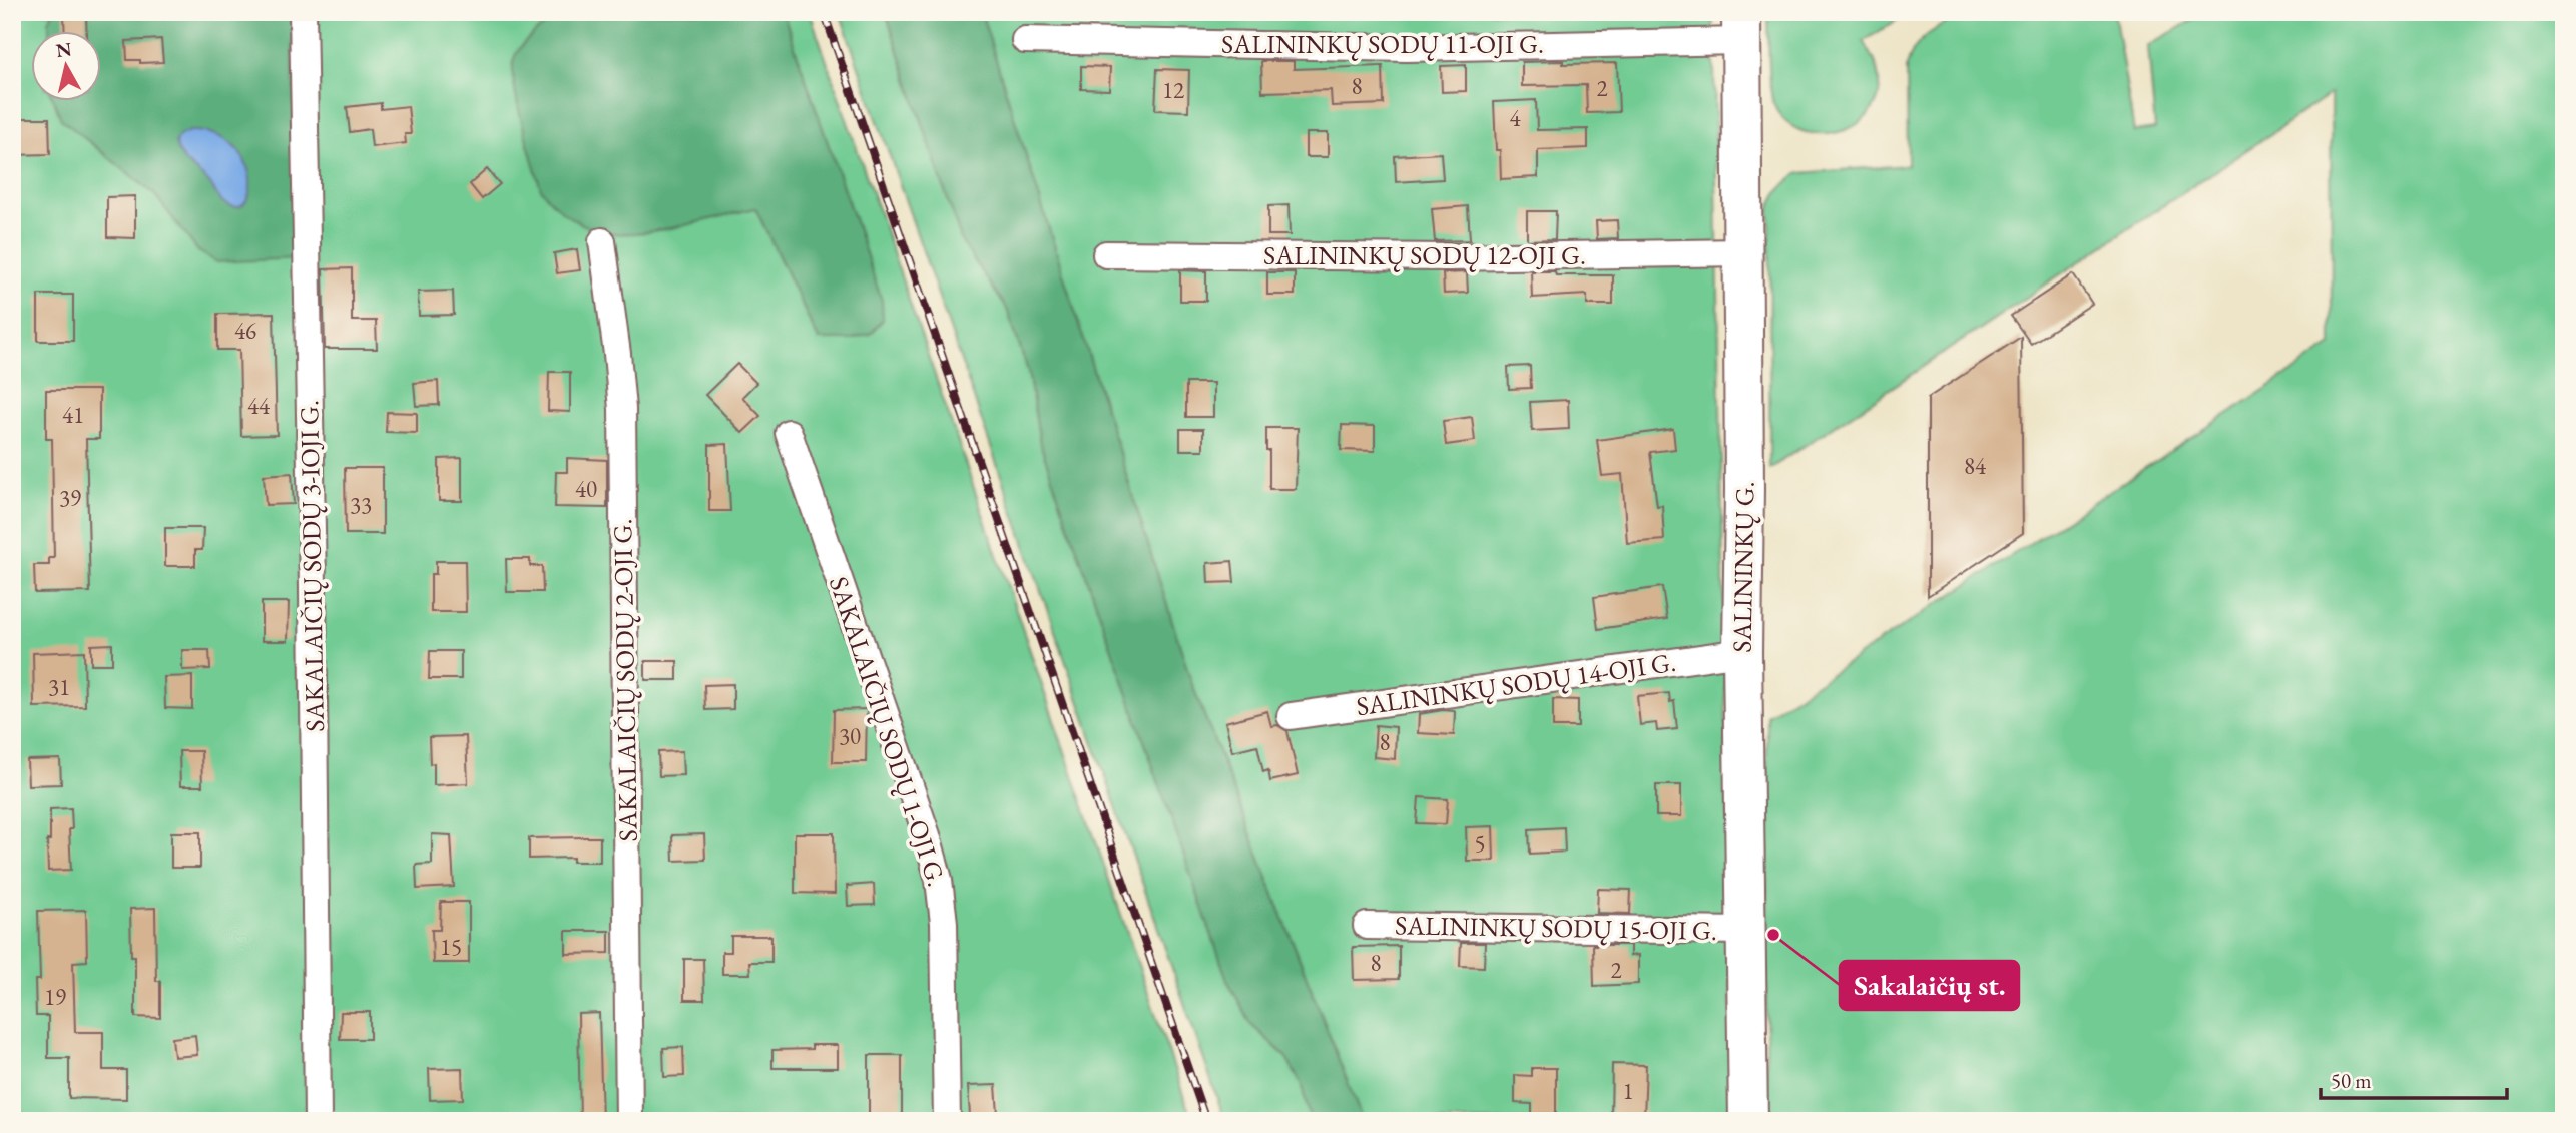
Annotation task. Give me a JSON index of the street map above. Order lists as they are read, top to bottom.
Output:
{
  "streets": {
    "main road": ["SALININKŲ G."],
    "street": [
      "SALININKŲ SODŲ 11-OJI G.",
      "SALININKŲ SODŲ 12-OJI G.",
      "SAKALAIČIŲ SODŲ 3-IOJI G.",
      "SAKALAIČIŲ SODŲ 2-OJI G.",
      "SALININKŲ SODŲ 14-OJI G.",
      "SAKALAIČIŲ SODŲ 1-OJI G.",
      "SALININKŲ SODŲ 15-OJI G."
    ]
  },
  "crossings": [
    ["SALININKŲ SODŲ 11-OJI G.", "SALININKŲ G."],
    ["SALININKŲ SODŲ 12-OJI G.", "SALININKŲ G."],
    ["SALININKŲ G.", "SALININKŲ SODŲ 14-OJI G."],
    ["SALININKŲ G.", "SALININKŲ SODŲ 15-OJI G."]
  ],
  "places": ["Sakalaičių st."],
  "house_numbers": [
    "8",
    "2",
    "12",
    "4",
    "46",
    "44",
    "41",
    "84",
    "40",
    "39",
    "33",
    "31",
    "30",
    "8",
    "5",
    "15",
    "8",
    "2",
    "19",
    "1"
  ],
  "scale_bar": "50 m",
  "north": "top"
}
